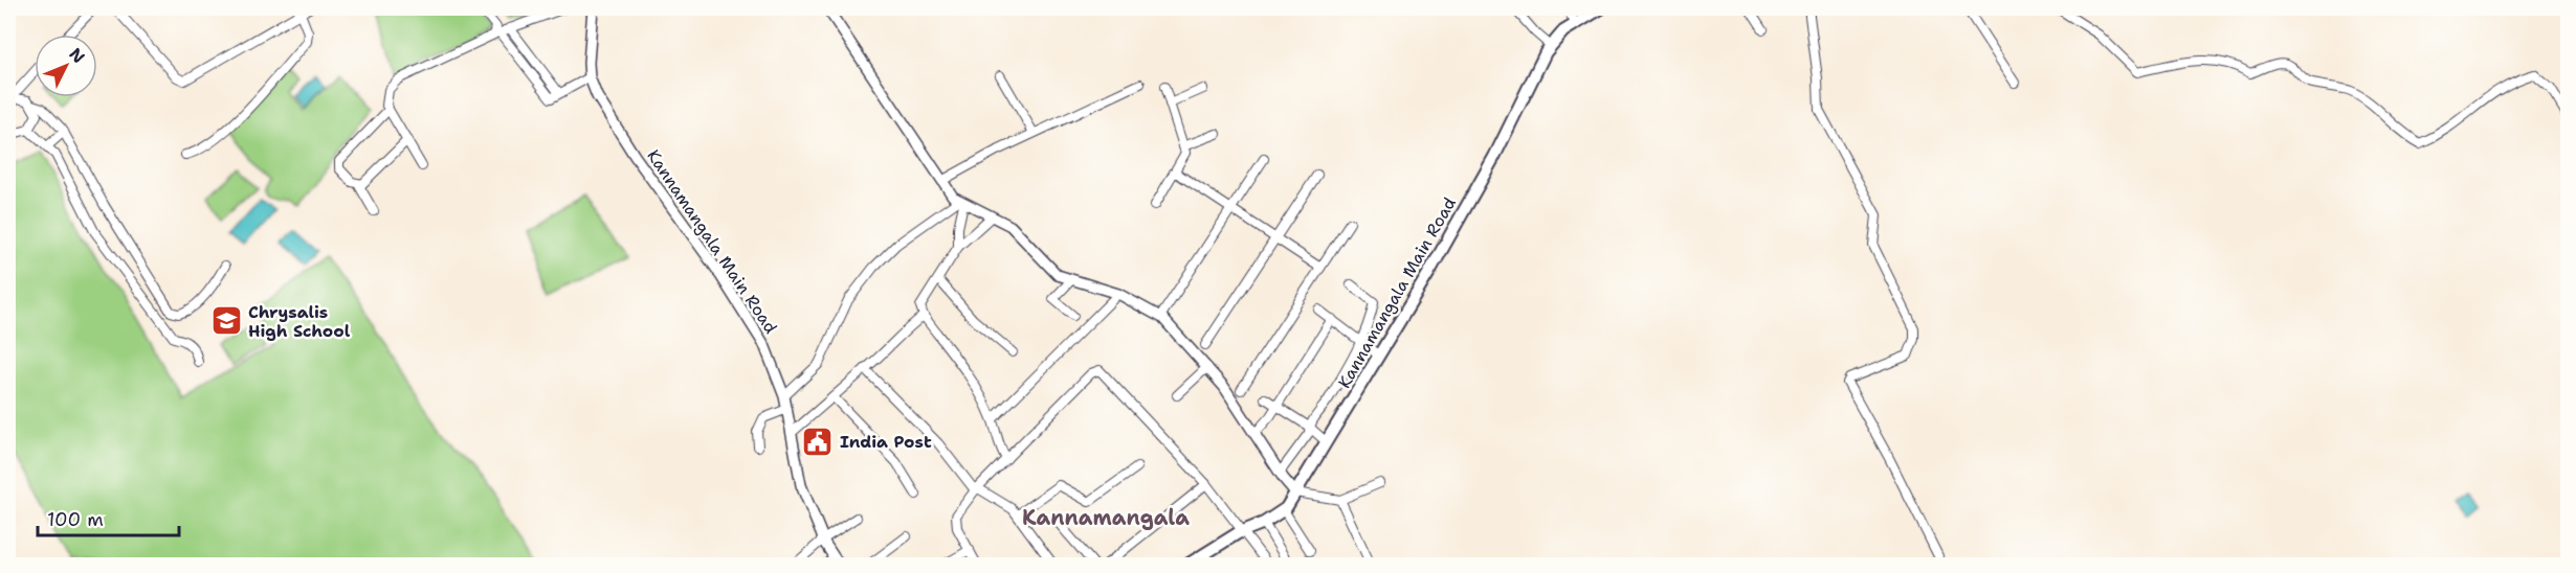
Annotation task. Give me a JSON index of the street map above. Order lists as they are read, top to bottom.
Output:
{
  "streets": {
    "main road": ["Kannamangala Main Road"]
  },
  "districts": ["Kannamangala"],
  "places": {
    "school or university": ["Chrysalis High School"],
    "public building": ["India Post"]
  },
  "scale_bar": "100 m",
  "north": "top right"
}
